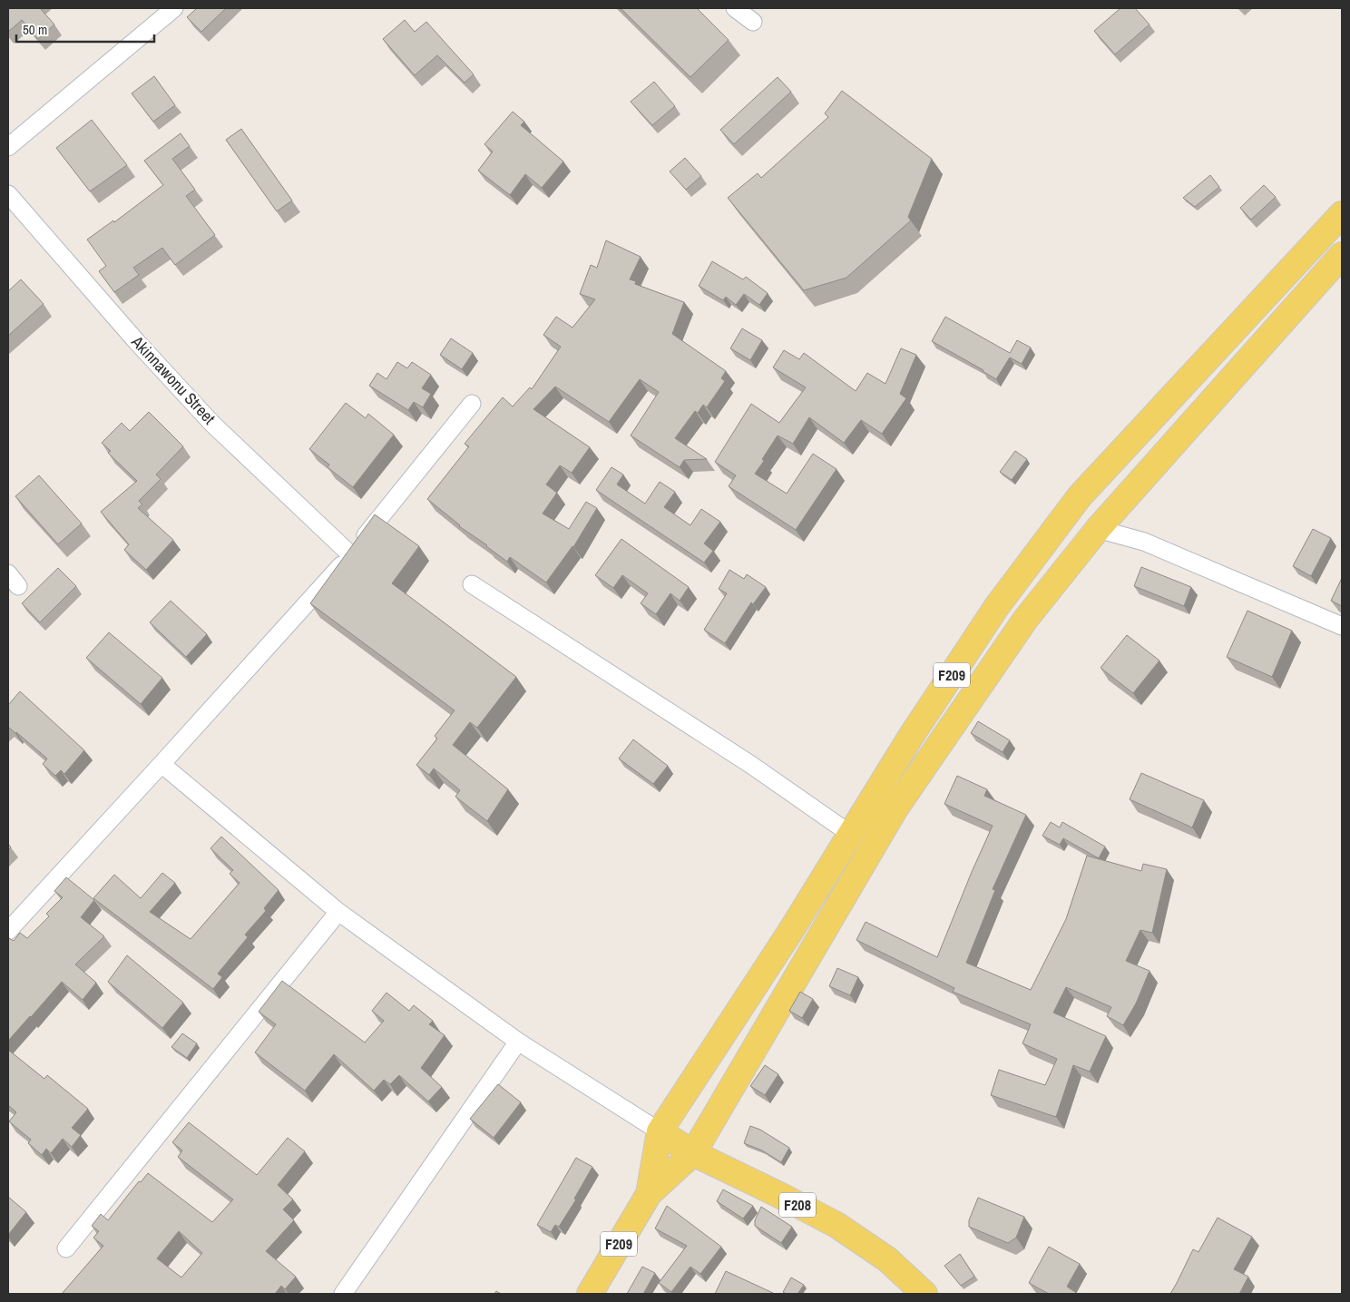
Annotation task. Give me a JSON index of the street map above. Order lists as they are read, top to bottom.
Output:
{
  "streets": {
    "main road": ["F209", "F208"],
    "street": ["Akinnawonu Street"]
  },
  "crossings": [
    ["F209", "F208"]
  ],
  "scale_bar": "50 m"
}
